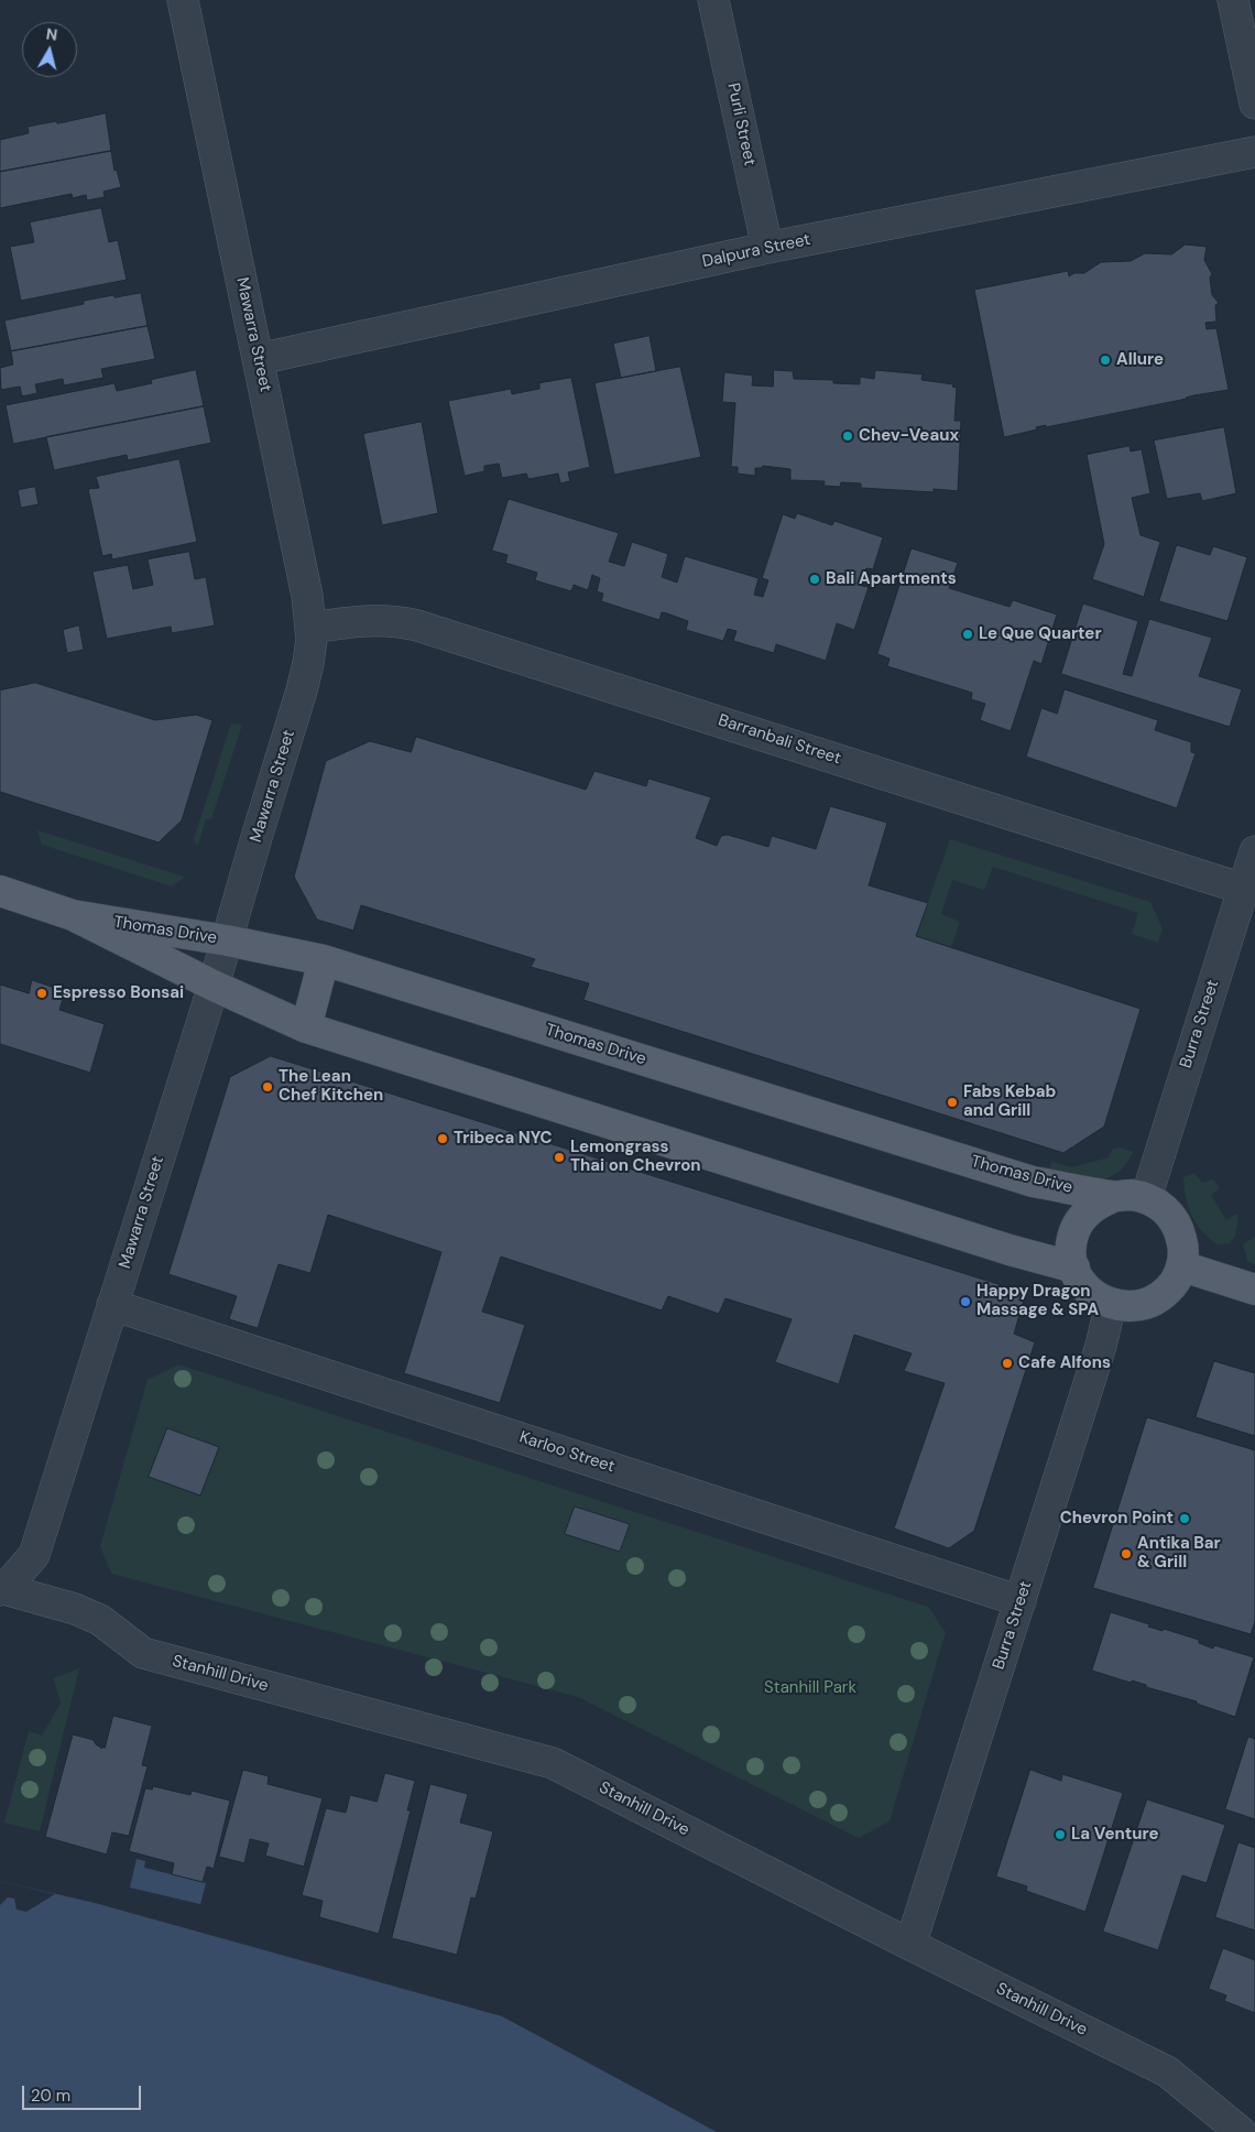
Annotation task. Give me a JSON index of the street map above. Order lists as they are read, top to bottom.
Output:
{
  "streets": {
    "main road": ["Thomas Drive"],
    "street": [
      "Purli Street",
      "Dalpura Street",
      "Mawarra Street",
      "Barranbali Street",
      "Burra Street",
      "Karloo Street",
      "Stanhill Drive"
    ]
  },
  "crossings": [
    ["Purli Street", "Dalpura Street"],
    ["Dalpura Street", "Mawarra Street"],
    ["Mawarra Street", "Barranbali Street"],
    ["Mawarra Street", "Thomas Drive"],
    ["Mawarra Street", "Karloo Street"],
    ["Mawarra Street", "Stanhill Drive"],
    ["Barranbali Street", "Burra Street"],
    ["Thomas Drive", "Burra Street"],
    ["Burra Street", "Karloo Street"],
    ["Burra Street", "Stanhill Drive"]
  ],
  "parks": ["Stanhill Park"],
  "places": [
    "Allure",
    "Chev-Veaux",
    "Bali Apartments",
    "Le Que Quarter",
    "Espresso Bonsai",
    "The Lean Chef Kitchen",
    "Fabs Kebab and Grill",
    "Tribeca NYC",
    "Lemongrass Thai on Chevron",
    "Happy Dragon Massage & SPA",
    "Cafe Alfons",
    "Chevron Point",
    "Antika Bar & Grill",
    "La Venture"
  ],
  "scale_bar": "20 m",
  "north": "top"
}
